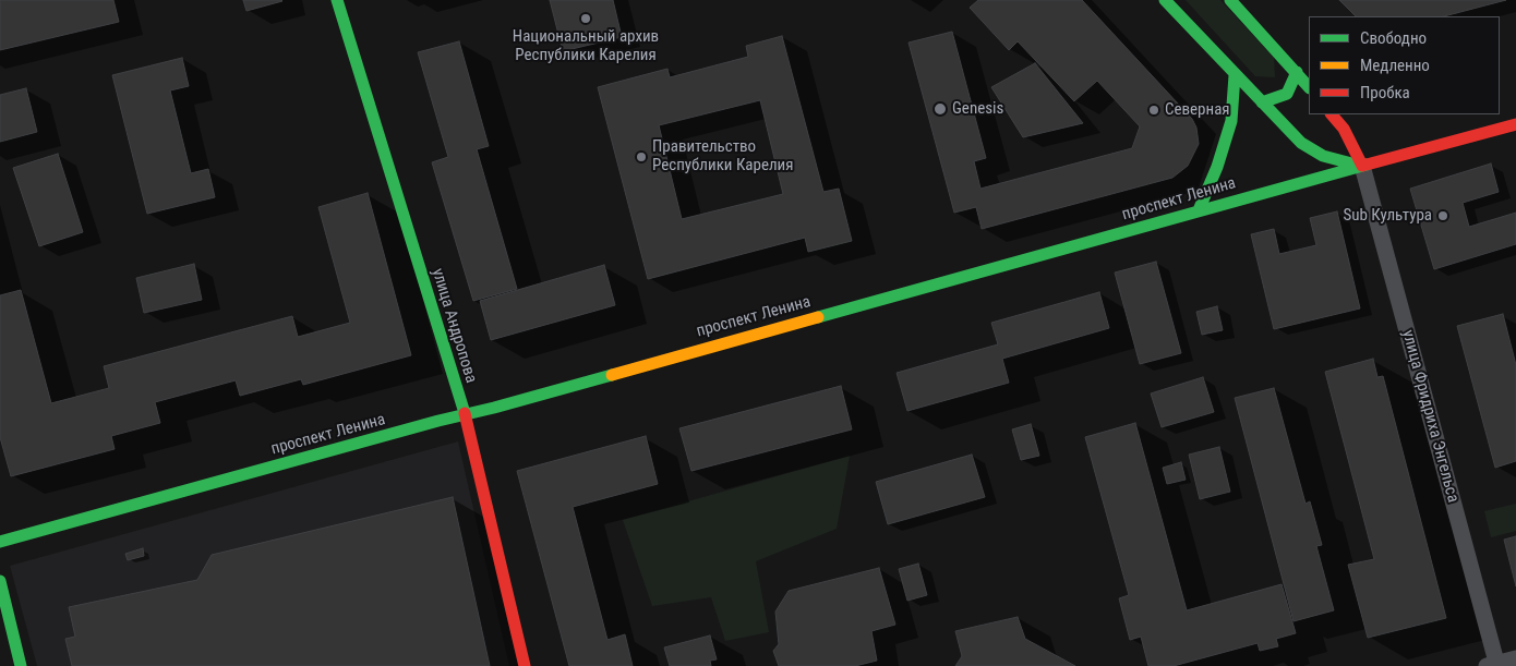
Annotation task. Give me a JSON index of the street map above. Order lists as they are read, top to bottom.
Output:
{
  "streets": {
    "main road": ["проспект Ленина", "улица Андропова", "улица Фридриха Энгельса"]
  },
  "crossings": [
    ["проспект Ленина", "улица Андропова"],
    ["проспект Ленина", "улица Фридриха Энгельса"]
  ],
  "places": [
    "Национальный архив Республики Карелия",
    "Genesis",
    "Северная",
    "Правительство Республики Карелия",
    "Sub Культура"
  ],
  "legend": ["Свободно", "Медленно", "Пробка"]
}
